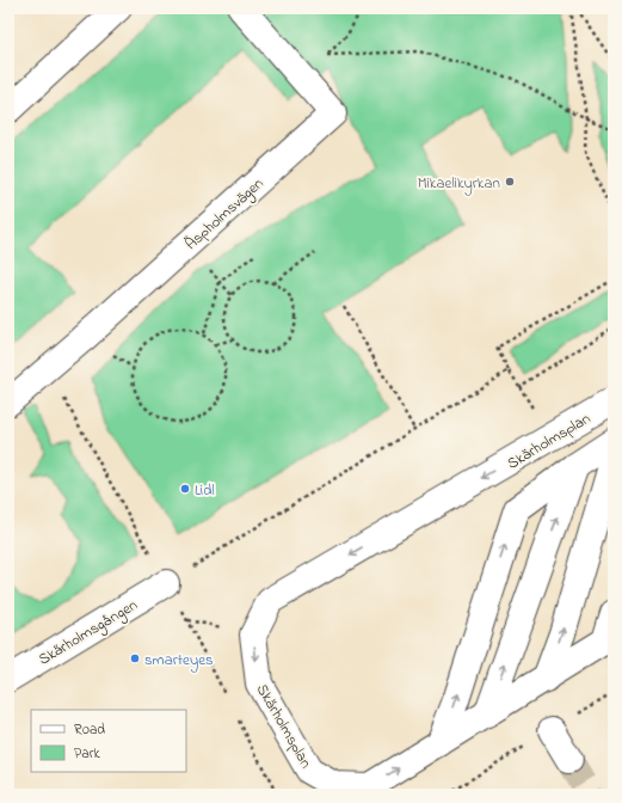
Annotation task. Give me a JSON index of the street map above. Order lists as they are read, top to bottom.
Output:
{
  "streets": {
    "street": ["Äspholmsvägen", "Skärholmsplan", "Skärholmsgången"]
  },
  "places": ["Mikaelikyrkan", "Lidl", "smarteyes"],
  "legend": ["Road", "Park"]
}
